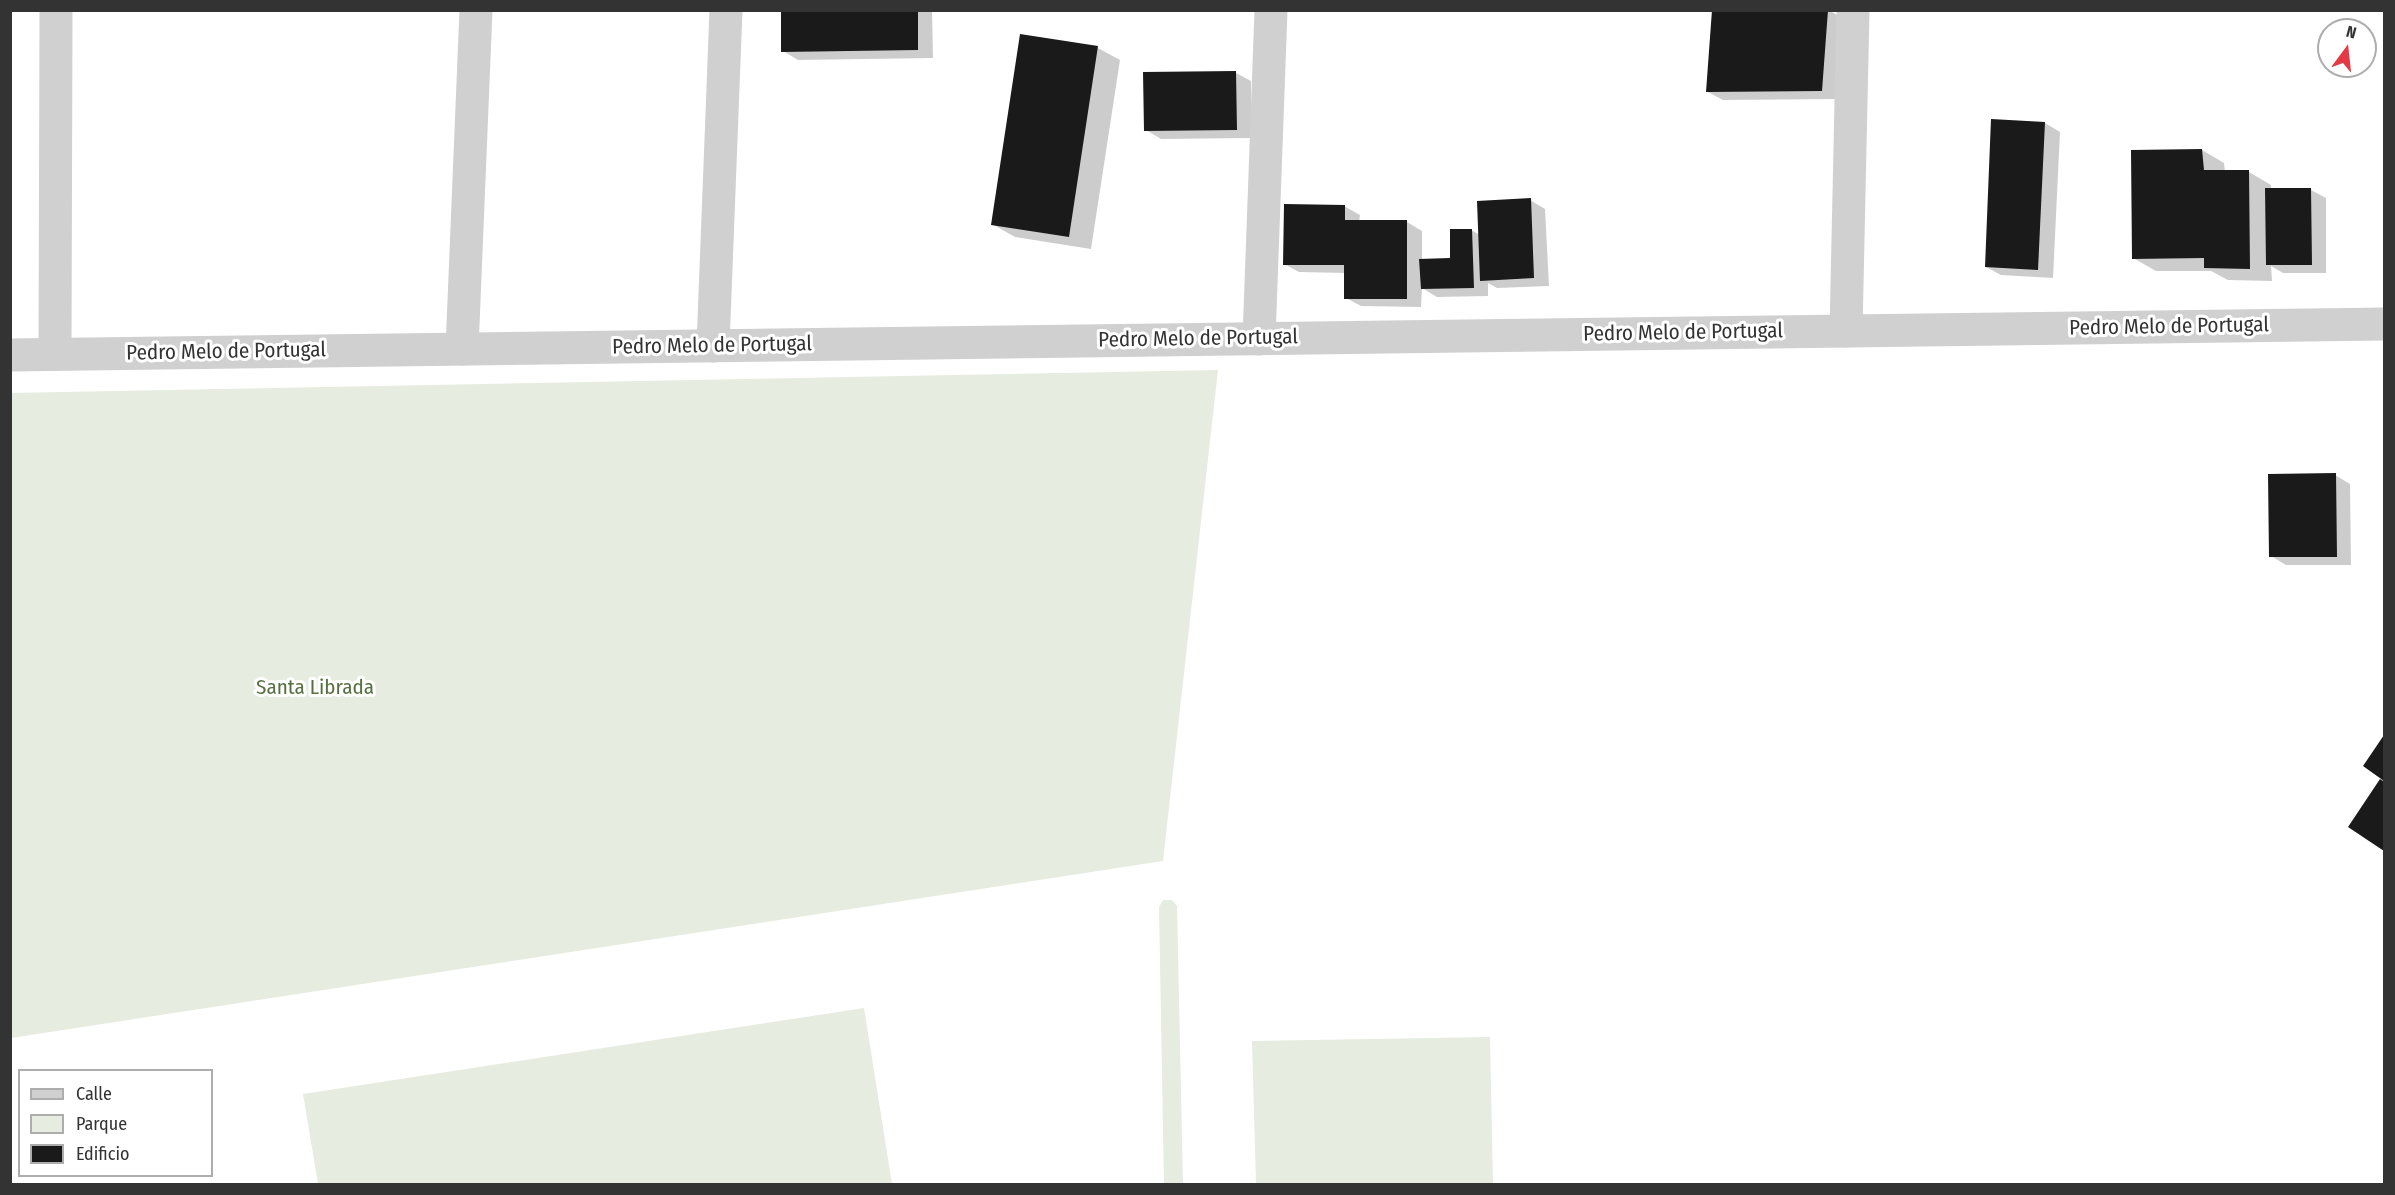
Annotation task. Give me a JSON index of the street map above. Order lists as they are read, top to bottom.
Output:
{
  "streets": {
    "street": ["Pedro Melo de Portugal"]
  },
  "parks": ["Santa Librada"],
  "legend": ["Calle", "Parque", "Edificio"],
  "north": "top"
}
